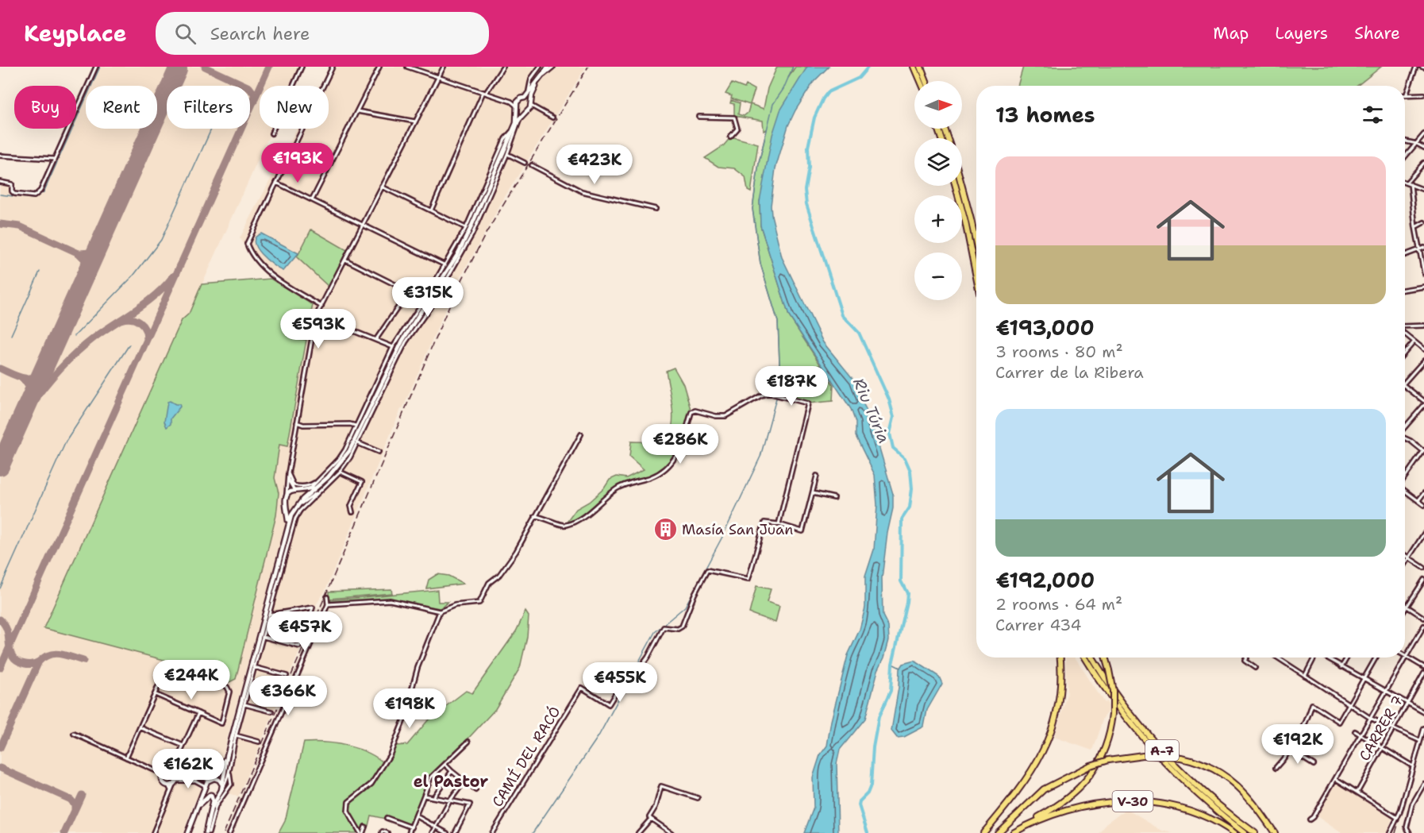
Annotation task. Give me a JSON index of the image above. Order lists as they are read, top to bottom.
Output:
{
  "streets": {
    "highway": ["A-7", "V-30"],
    "street": ["CARRER 7", "CAMÍ DEL RACÓ"]
  },
  "districts": ["el Pastor"],
  "water": ["Riu Túria"],
  "places": {
    "building": ["Masía San Juan"]
  },
  "north": "right",
  "page": {
    "header": "Keyplace",
    "search": "Search here",
    "nav": ["Map", "Layers", "Share"],
    "map_buttons": ["+", "−"],
    "chip": [
      "Buy",
      "Rent",
      "Filters",
      "New"
    ],
    "heading": "13 homes",
    "price": [
      "€193K",
      "€423K",
      "€315K",
      "€593K",
      "€187K",
      "€286K",
      "€457K",
      "€244K",
      "€455K",
      "€366K",
      "€198K",
      "€192K",
      "€162K"
    ],
    "list": [
      {
        "name": "€193,000",
        "note": "3 rooms · 80 m² · Carrer de la Ribera"
      },
      {
        "name": "€192,000",
        "note": "2 rooms · 64 m² · Carrer 434"
      }
    ]
  }
}
